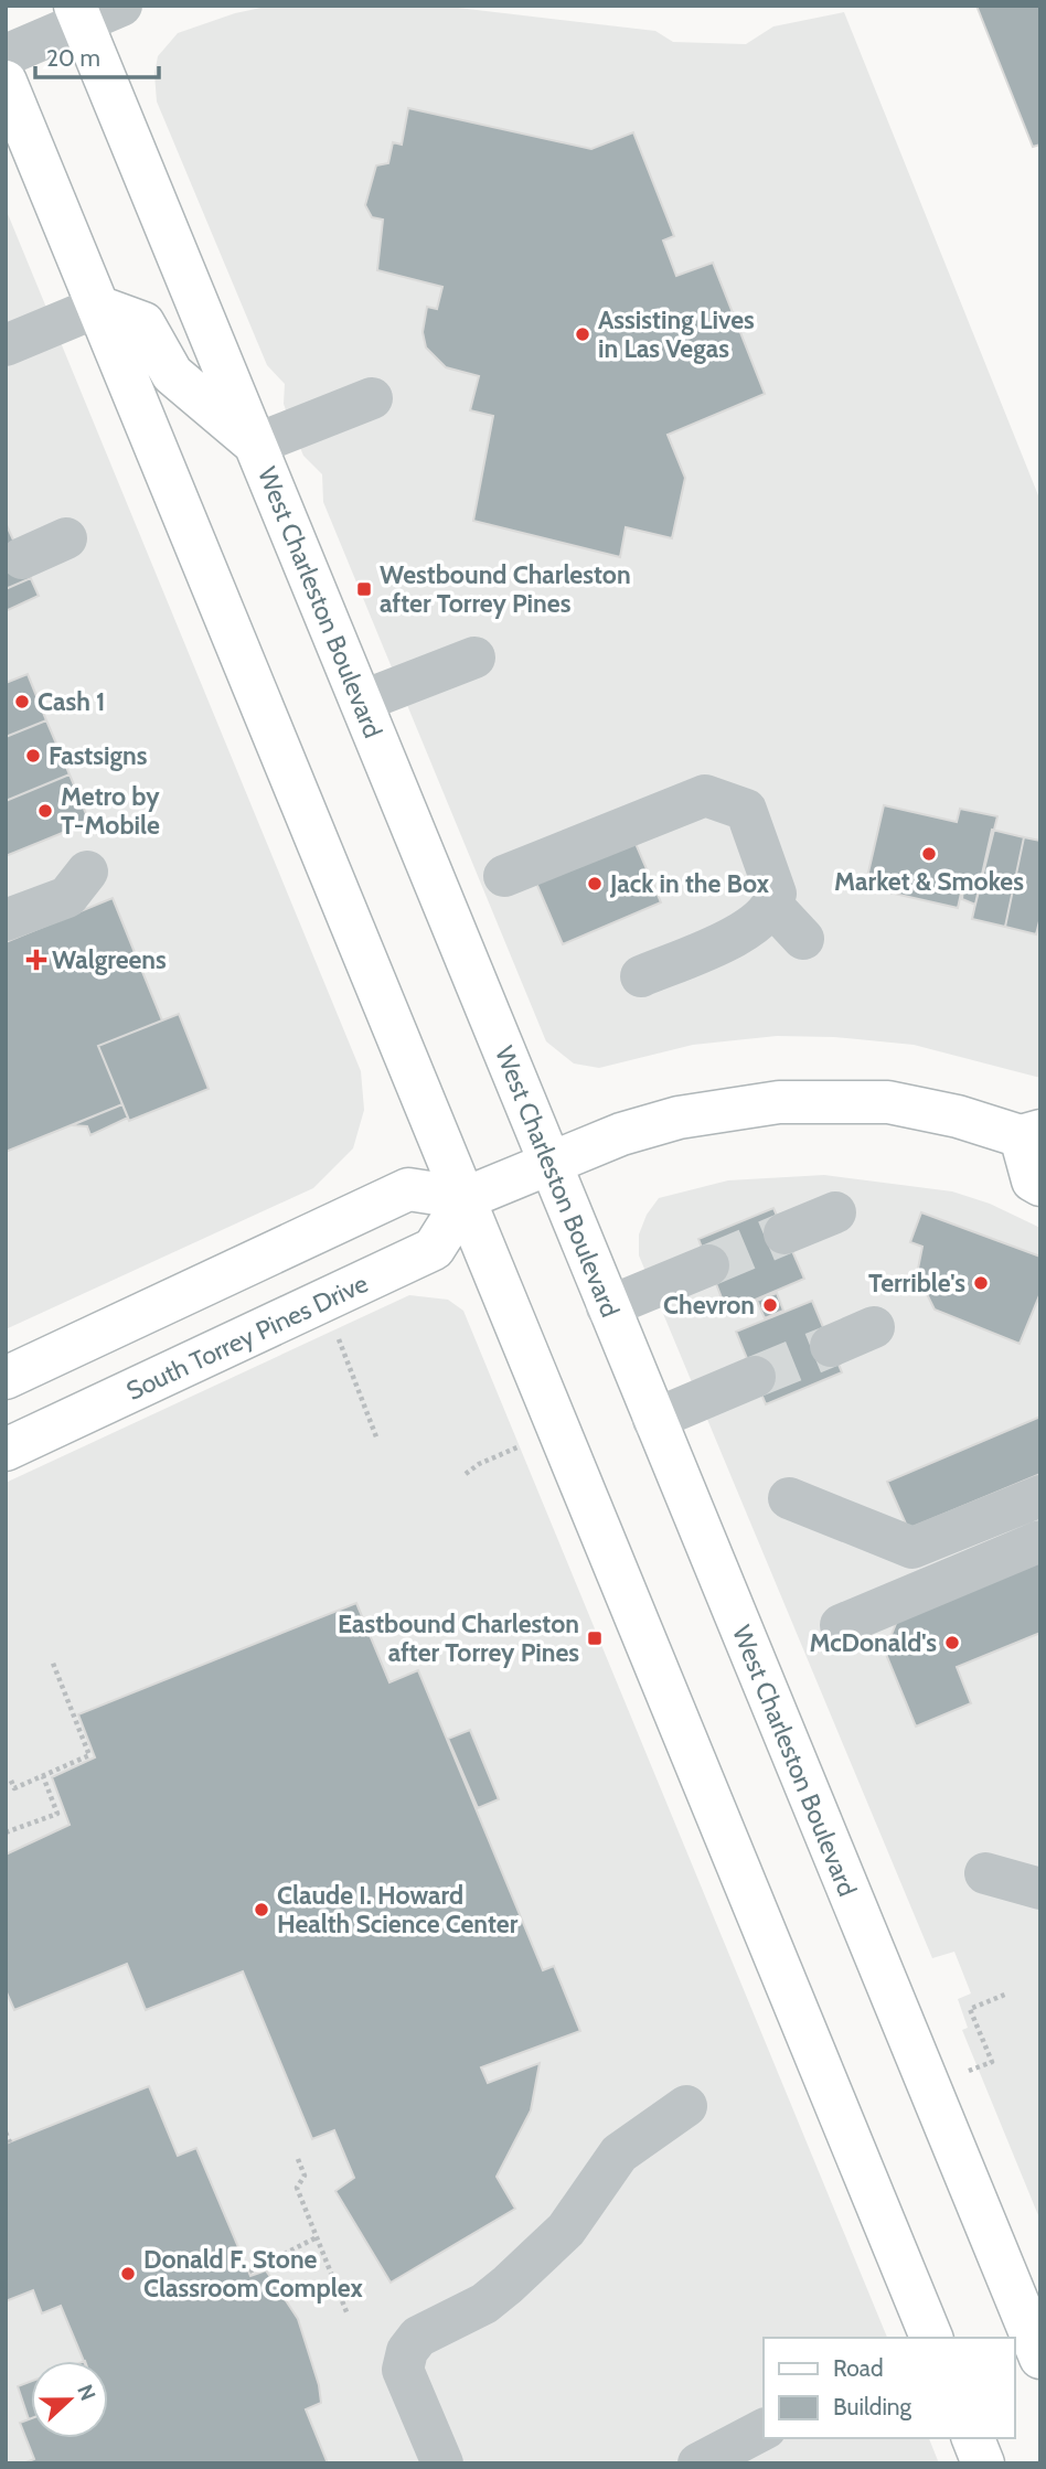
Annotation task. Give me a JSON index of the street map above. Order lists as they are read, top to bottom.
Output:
{
  "streets": {
    "main road": ["West Charleston Boulevard", "South Torrey Pines Drive"]
  },
  "places": {
    "other": [
      "Assisting Lives in Las Vegas",
      "Cash 1",
      "Fastsigns",
      "Metro by T-Mobile",
      "Market & Smokes",
      "Jack in the Box",
      "Terrible's",
      "Chevron",
      "McDonald's",
      "Claude I. Howard Health Science Center",
      "Donald F. Stone Classroom Complex"
    ],
    "transit": ["Westbound Charleston after Torrey Pines", "Eastbound Charleston after Torrey Pines"],
    "health": ["Walgreens"]
  },
  "legend": ["Road", "Building"],
  "scale_bar": "20 m",
  "north": "right"
}
